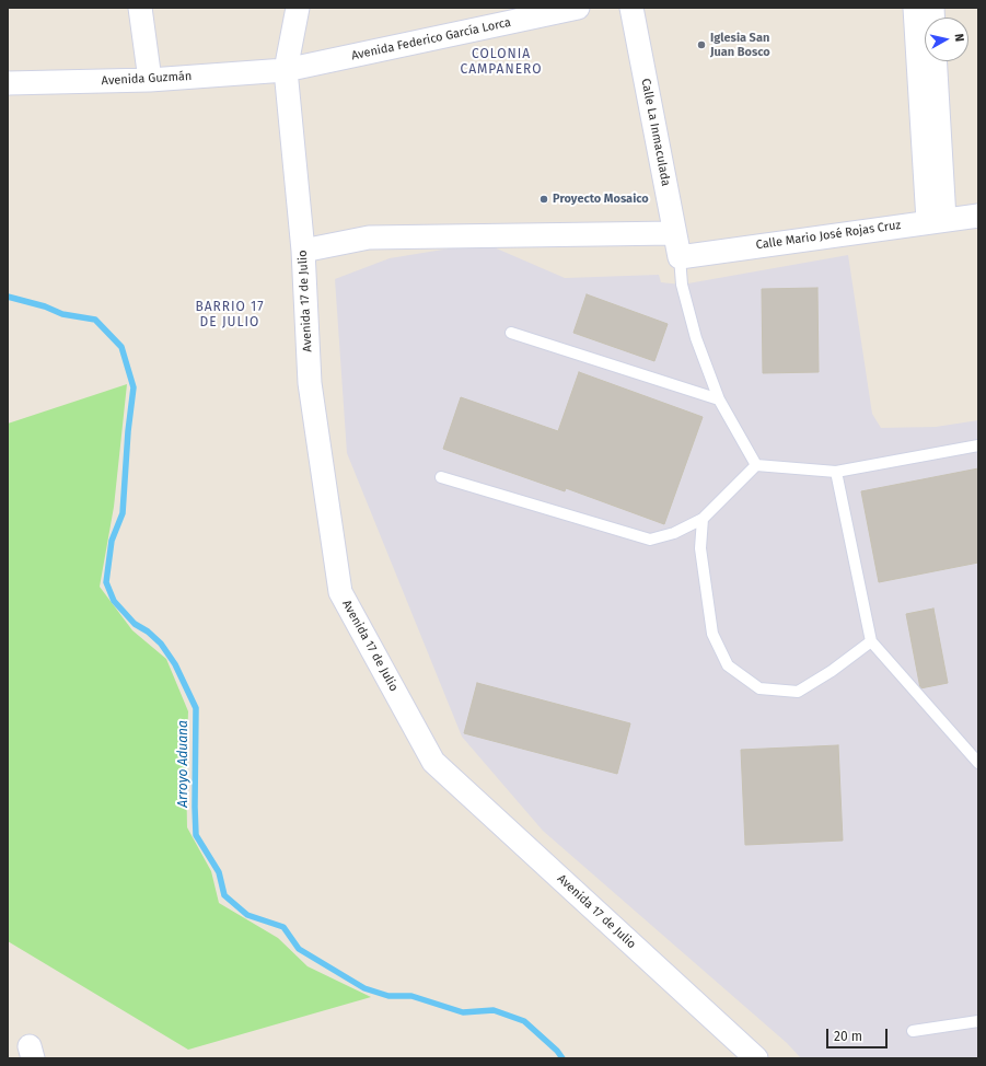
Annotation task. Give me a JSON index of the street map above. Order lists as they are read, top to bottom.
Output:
{
  "streets": {
    "street": [
      "Avenida Federico García Lorca",
      "Avenida Guzmán",
      "Calle La Inmaculada",
      "Calle Mario José Rojas Cruz",
      "Avenida 17 de Julio"
    ]
  },
  "crossings": [
    ["Avenida Federico García Lorca", "Avenida Guzmán"],
    ["Avenida Federico García Lorca", "Avenida 17 de Julio"],
    ["Avenida Guzmán", "Avenida 17 de Julio"],
    ["Calle La Inmaculada", "Calle Mario José Rojas Cruz"]
  ],
  "districts": ["COLONIA CAMPANERO", "BARRIO 17 DE JULIO"],
  "water": ["Arroyo Aduana"],
  "places": ["Iglesia San Juan Bosco", "Proyecto Mosaico"],
  "scale_bar": "20 m",
  "north": "right"
}
